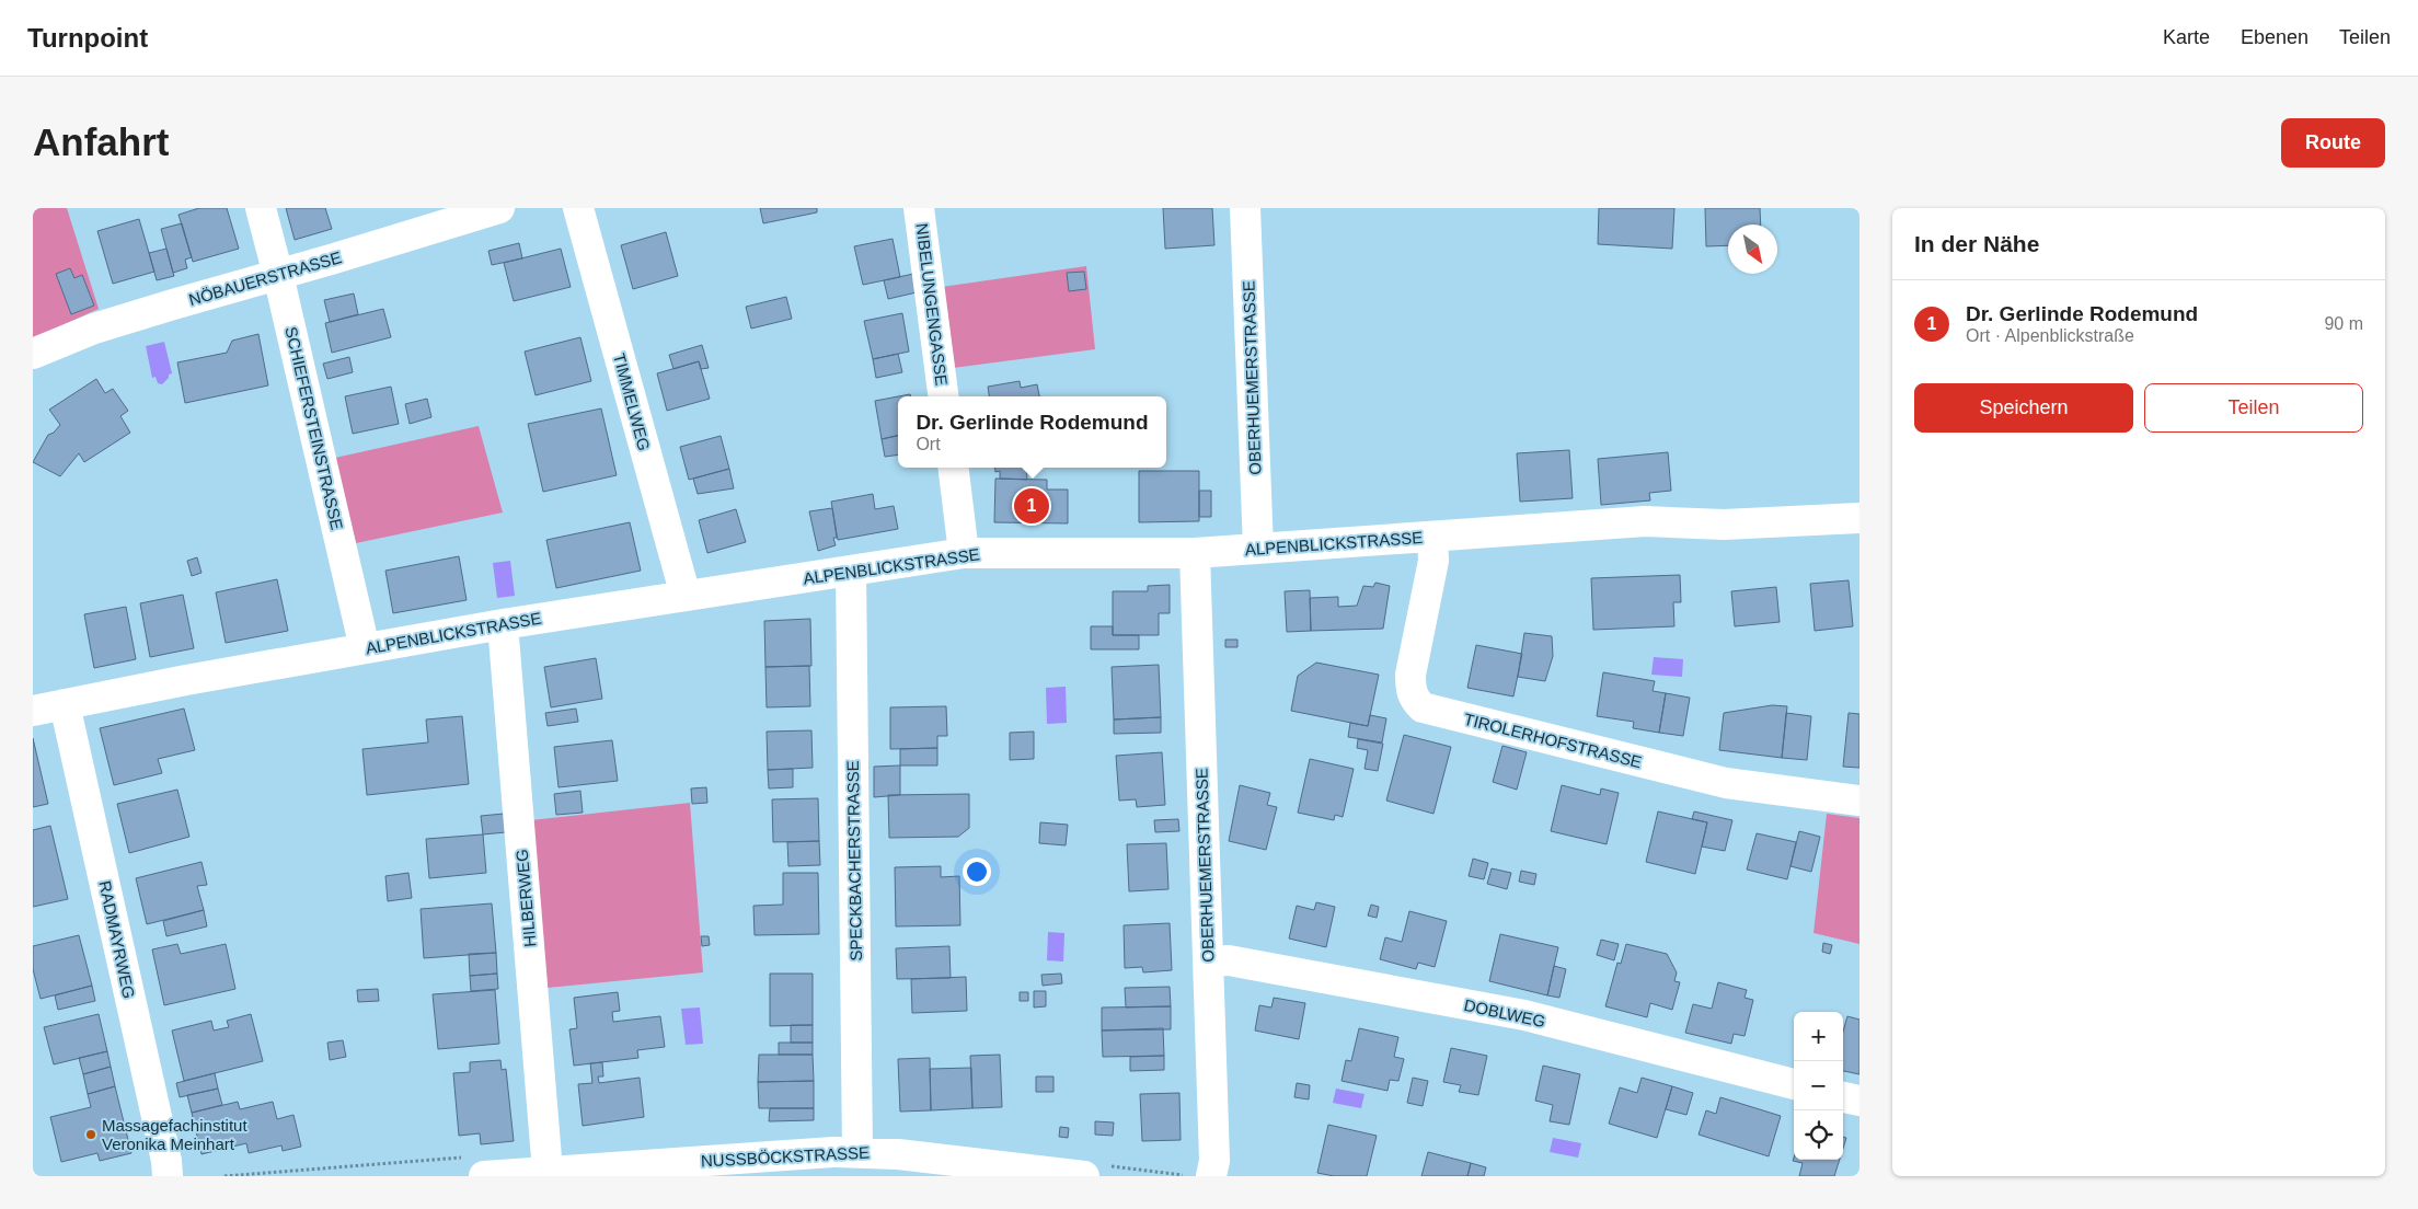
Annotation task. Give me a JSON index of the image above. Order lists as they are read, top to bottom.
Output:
{
  "streets": {
    "street": [
      "NÖBAUERSTRASSE",
      "NIBELUNGENGASSE",
      "OBERHUEMERSTRASSE",
      "TIMMELWEG",
      "SCHIEFERSTEINSTRASSE",
      "ALPENBLICKSTRASSE",
      "TIROLERHOFSTRASSE",
      "SPECKBACHERSTRASSE",
      "HILBERWEG",
      "RADMAYRWEG",
      "DOBLWEG",
      "NUSSBÖCKSTRASSE"
    ]
  },
  "crossings": [
    ["NÖBAUERSTRASSE", "SCHIEFERSTEINSTRASSE"],
    ["OBERHUEMERSTRASSE", "ALPENBLICKSTRASSE"],
    ["OBERHUEMERSTRASSE", "DOBLWEG"],
    ["TIMMELWEG", "ALPENBLICKSTRASSE"],
    ["SCHIEFERSTEINSTRASSE", "ALPENBLICKSTRASSE"],
    ["ALPENBLICKSTRASSE", "TIROLERHOFSTRASSE"],
    ["ALPENBLICKSTRASSE", "SPECKBACHERSTRASSE"],
    ["ALPENBLICKSTRASSE", "HILBERWEG"],
    ["ALPENBLICKSTRASSE", "RADMAYRWEG"],
    ["SPECKBACHERSTRASSE", "NUSSBÖCKSTRASSE"],
    ["HILBERWEG", "NUSSBÖCKSTRASSE"]
  ],
  "places": ["Massagefachinstitut Veronika Meinhart"],
  "north": "bottom right",
  "page": {
    "header": "Turnpoint",
    "nav": ["Karte", "Ebenen", "Teilen"],
    "buttons": [
      "Route",
      ["Speichern", "Teilen"]
    ],
    "title": "Anfahrt",
    "heading": "In der Nähe",
    "list": [
      {
        "mark": "1",
        "name": "Dr. Gerlinde Rodemund",
        "note": "Ort · Alpenblickstraße",
        "value": "90 m"
      }
    ],
    "popup": ["Dr. Gerlinde Rodemund", "Ort"],
    "pins": "1",
    "map_buttons": ["+", "−"]
  }
}
